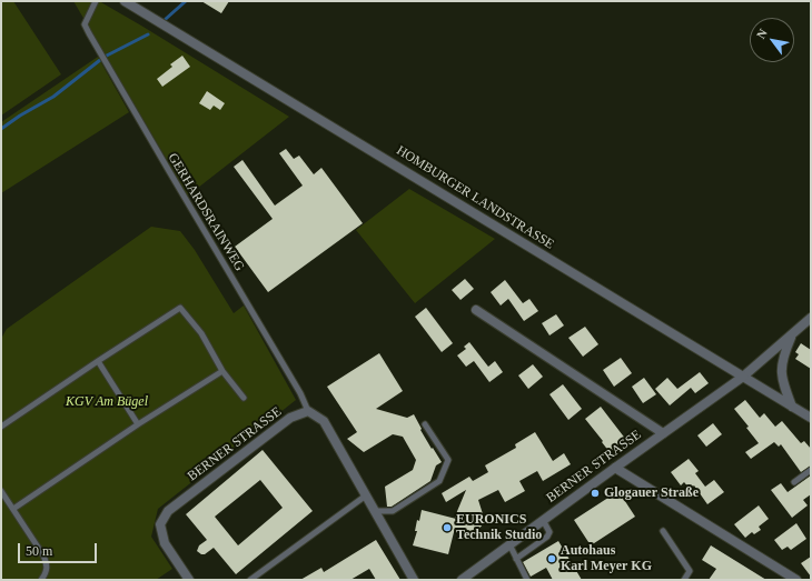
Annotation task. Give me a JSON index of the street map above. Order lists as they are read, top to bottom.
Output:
{
  "streets": {
    "street": ["HOMBURGER LANDSTRASSE", "BERNER STRASSE"],
    "lane": ["GERHARDSRAINWEG"]
  },
  "crossings": [
    ["HOMBURGER LANDSTRASSE", "BERNER STRASSE"],
    ["GERHARDSRAINWEG", "BERNER STRASSE"]
  ],
  "parks": ["KGV Am Bügel"],
  "places": ["Glogauer Straße", "EURONICS Technik Studio", "Autohaus Karl Meyer KG"],
  "scale_bar": "50 m",
  "north": "top left"
}
